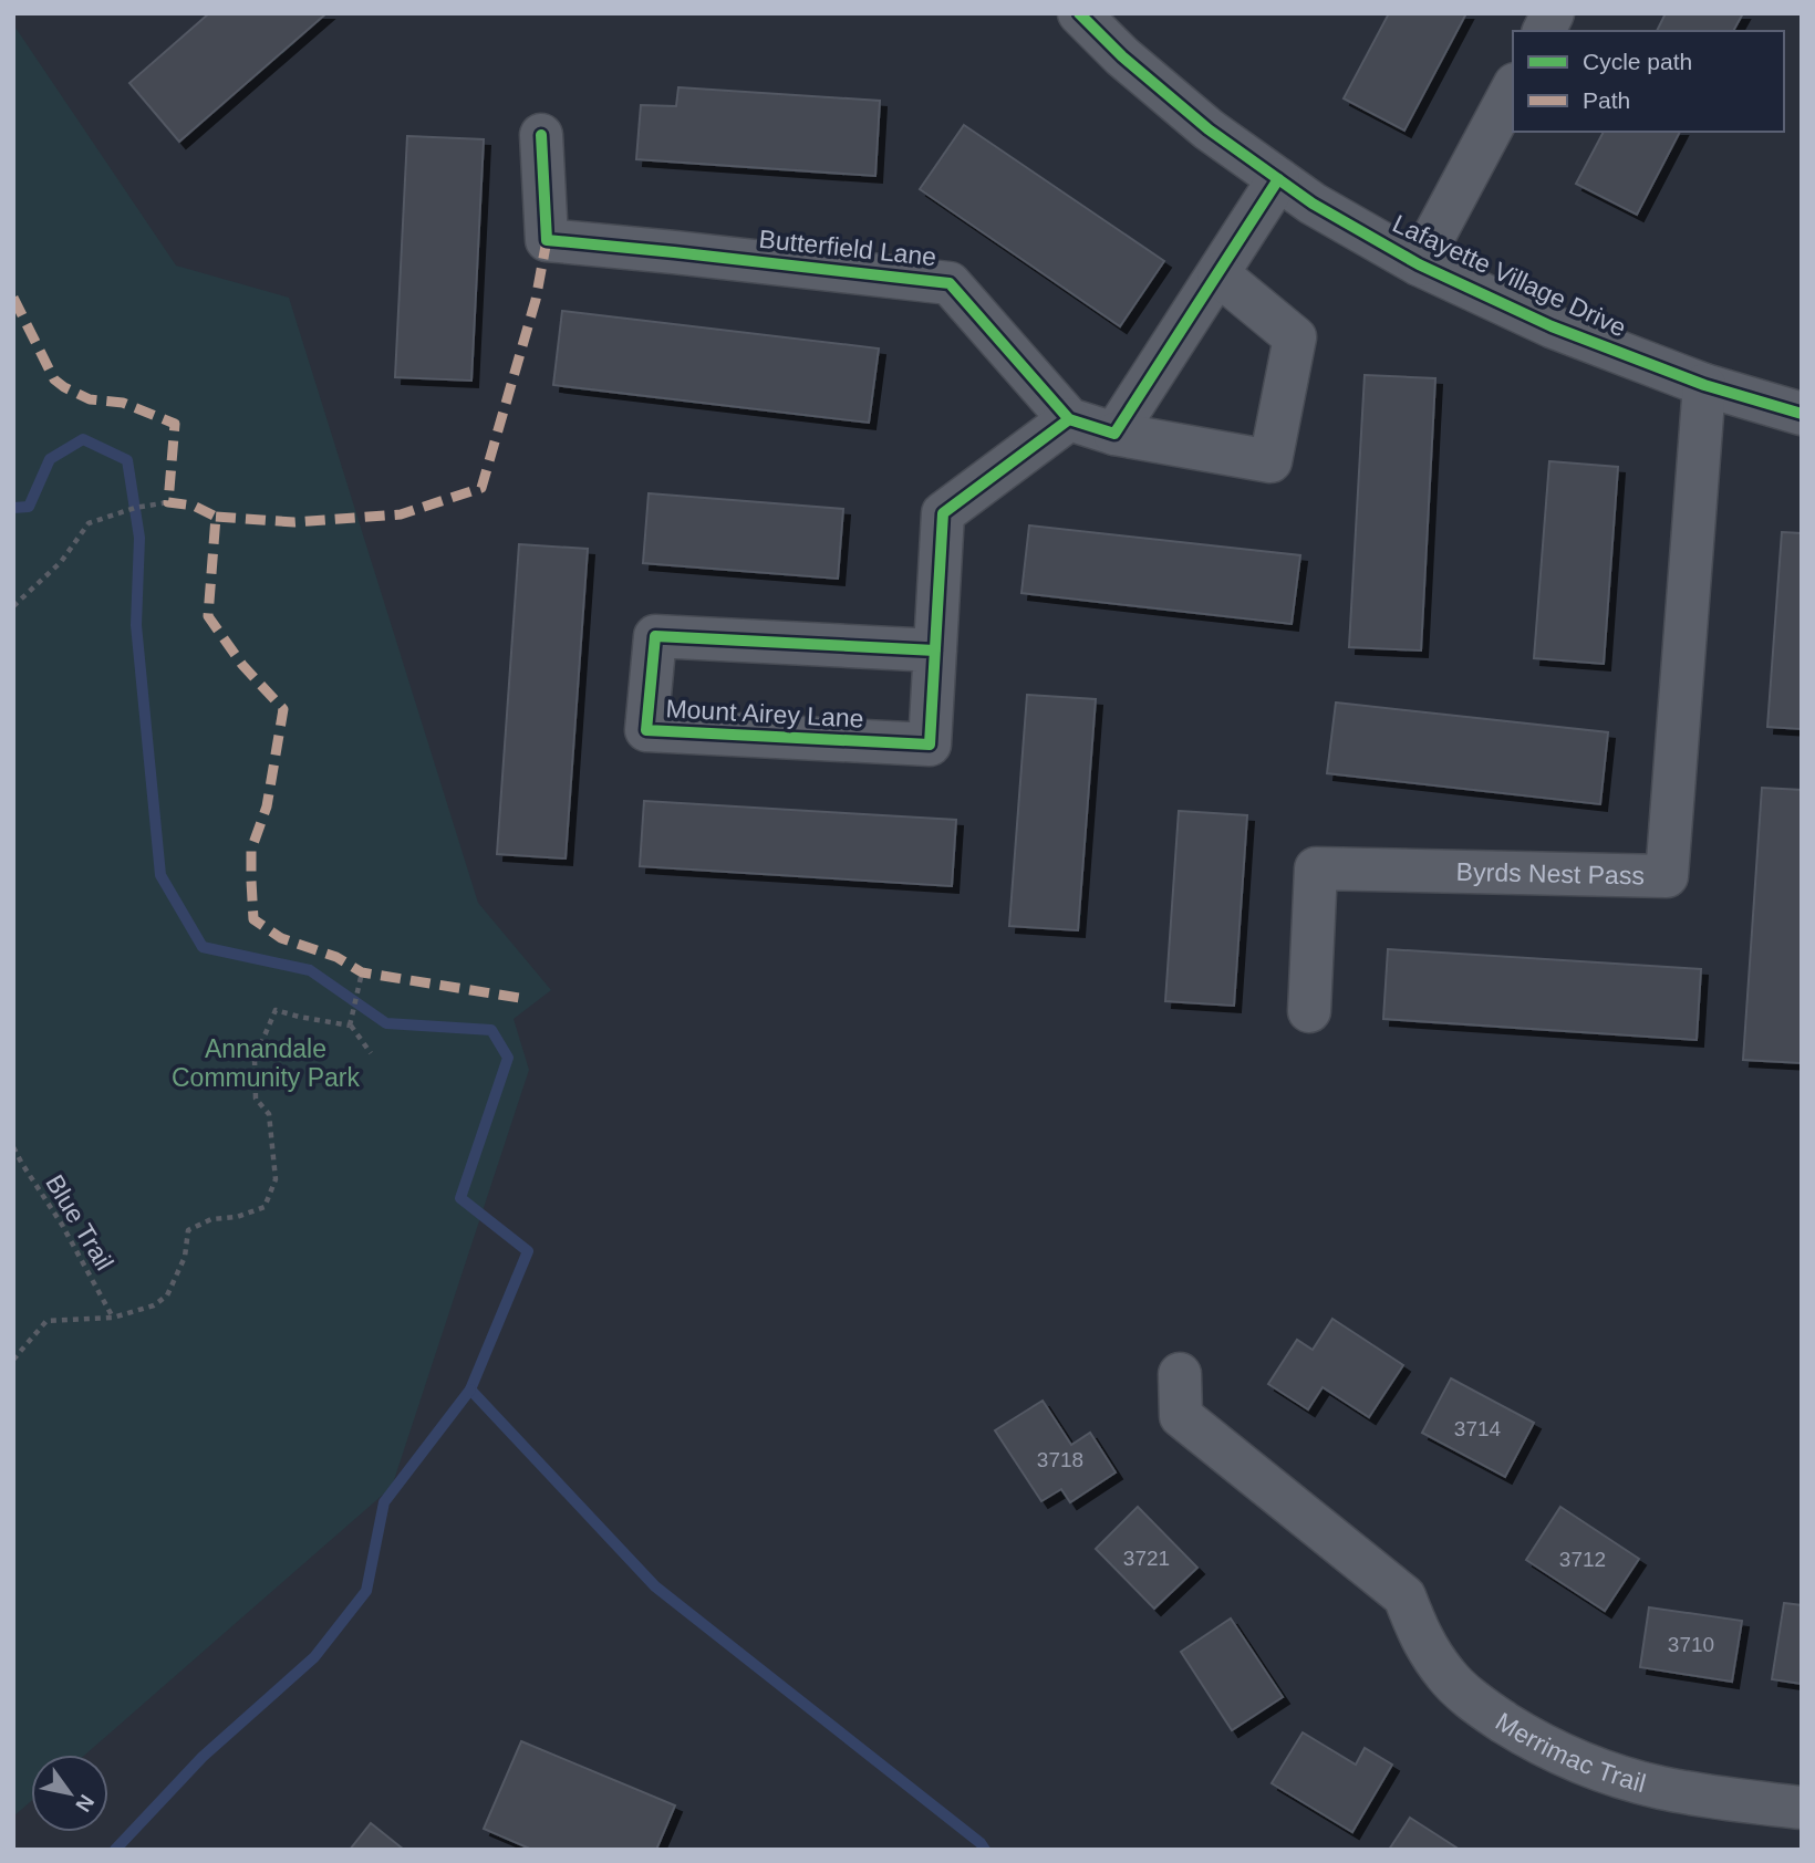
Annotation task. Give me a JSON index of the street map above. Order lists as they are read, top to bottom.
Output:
{
  "streets": {
    "street": [
      "Butterfield Lane",
      "Lafayette Village Drive",
      "Mount Airey Lane",
      "Byrds Nest Pass",
      "Merrimac Trail"
    ],
    "path": ["Blue Trail"]
  },
  "crossings": [
    ["Butterfield Lane", "Mount Airey Lane"],
    ["Lafayette Village Drive", "Byrds Nest Pass"]
  ],
  "parks": ["Annandale Community Park"],
  "house_numbers": [
    "3714",
    "3718",
    "3721",
    "3712",
    "3710"
  ],
  "legend": ["Cycle path", "Path"],
  "north": "bottom right"
}
